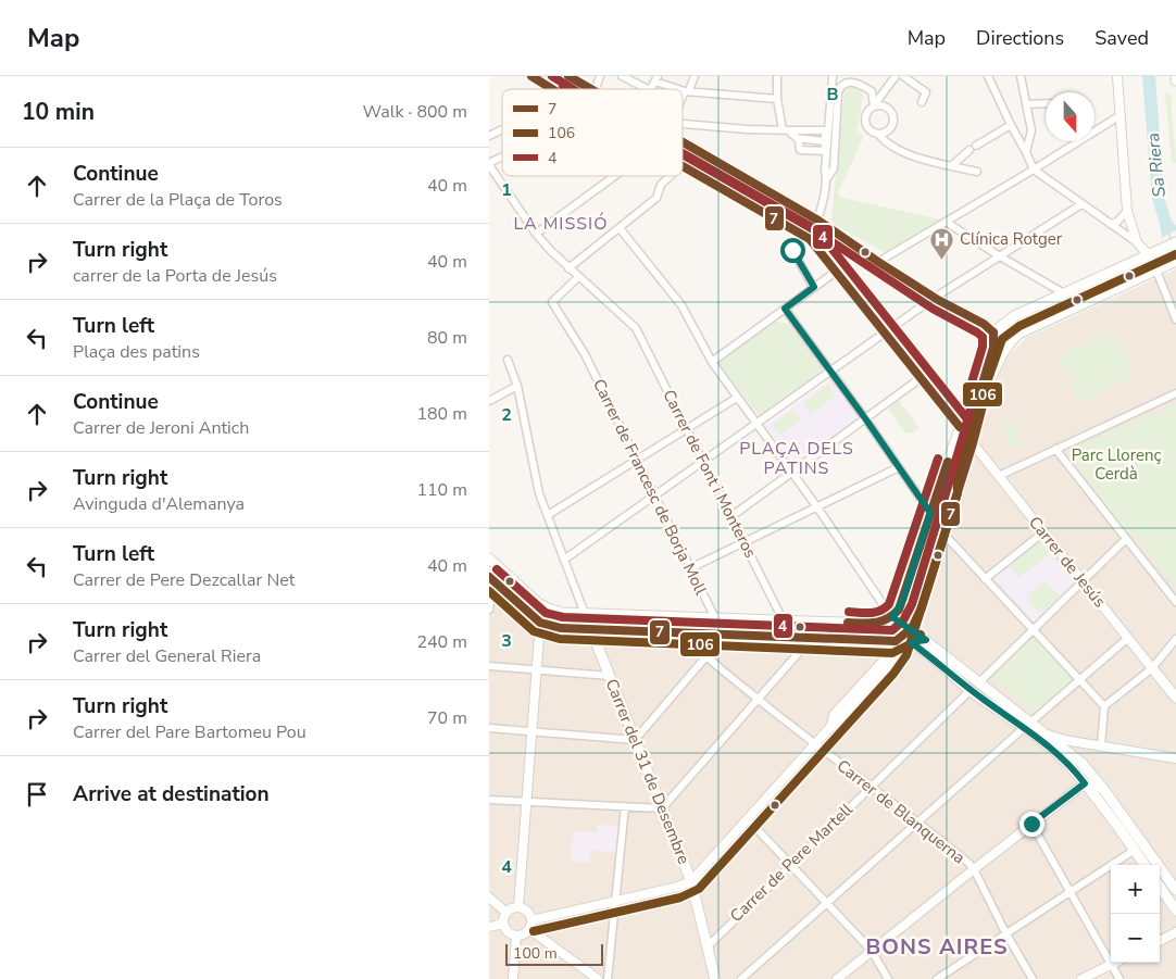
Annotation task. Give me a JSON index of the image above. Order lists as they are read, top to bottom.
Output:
{
  "streets": {
    "main road": ["Carrer de Jesús", "Carrer del 31 de Desembre"],
    "street": [
      "Carrer de Font i Monteros",
      "Carrer de Francesc de Borja Moll",
      "Carrer de Blanquerna",
      "Carrer de Pere Martell"
    ]
  },
  "crossings": [
    ["Carrer de Font i Monteros", "Carrer de Francesc de Borja Moll"],
    ["Carrer del 31 de Desembre", "Carrer de Pere Martell"],
    ["Carrer de Blanquerna", "Carrer de Pere Martell"]
  ],
  "districts": ["LA MISSIÓ", "PLAÇA DELS PATINS", "BONS AIRES"],
  "water": ["Sa Riera"],
  "parks": ["Parc Llorenç Cerdà"],
  "places": {
    "hospital": ["Clínica Rotger"]
  },
  "lines": ["transit line 7", "transit line 4", "transit line 106"],
  "legend": ["7", "106", "4"],
  "scale_bar": "100 m",
  "north": "bottom",
  "page": {
    "header": "Map",
    "nav": ["Map", "Directions", "Saved"],
    "heading": ["10 min", "Walk · 800 m"],
    "list": [
      ["Continue", "Carrer de la Plaça de Toros", "40 m"],
      ["Turn right", "carrer de la Porta de Jesús", "40 m"],
      ["Turn left", "Plaça des patins", "80 m"],
      ["Continue", "Carrer de Jeroni Antich", "180 m"],
      ["Turn right", "Avinguda d'Alemanya", "110 m"],
      ["Turn left", "Carrer de Pere Dezcallar Net", "40 m"],
      ["Turn right", "Carrer del General Riera", "240 m"],
      ["Turn right", "Carrer del Pare Bartomeu Pou", "70 m"],
      "Arrive at destination"
    ],
    "map_buttons": ["+", "−"],
    "scale": "100 m"
  },
  "grid": {
    "columns": ["B"],
    "rows": [
      "1",
      "2",
      "3",
      "4"
    ]
  }
}
